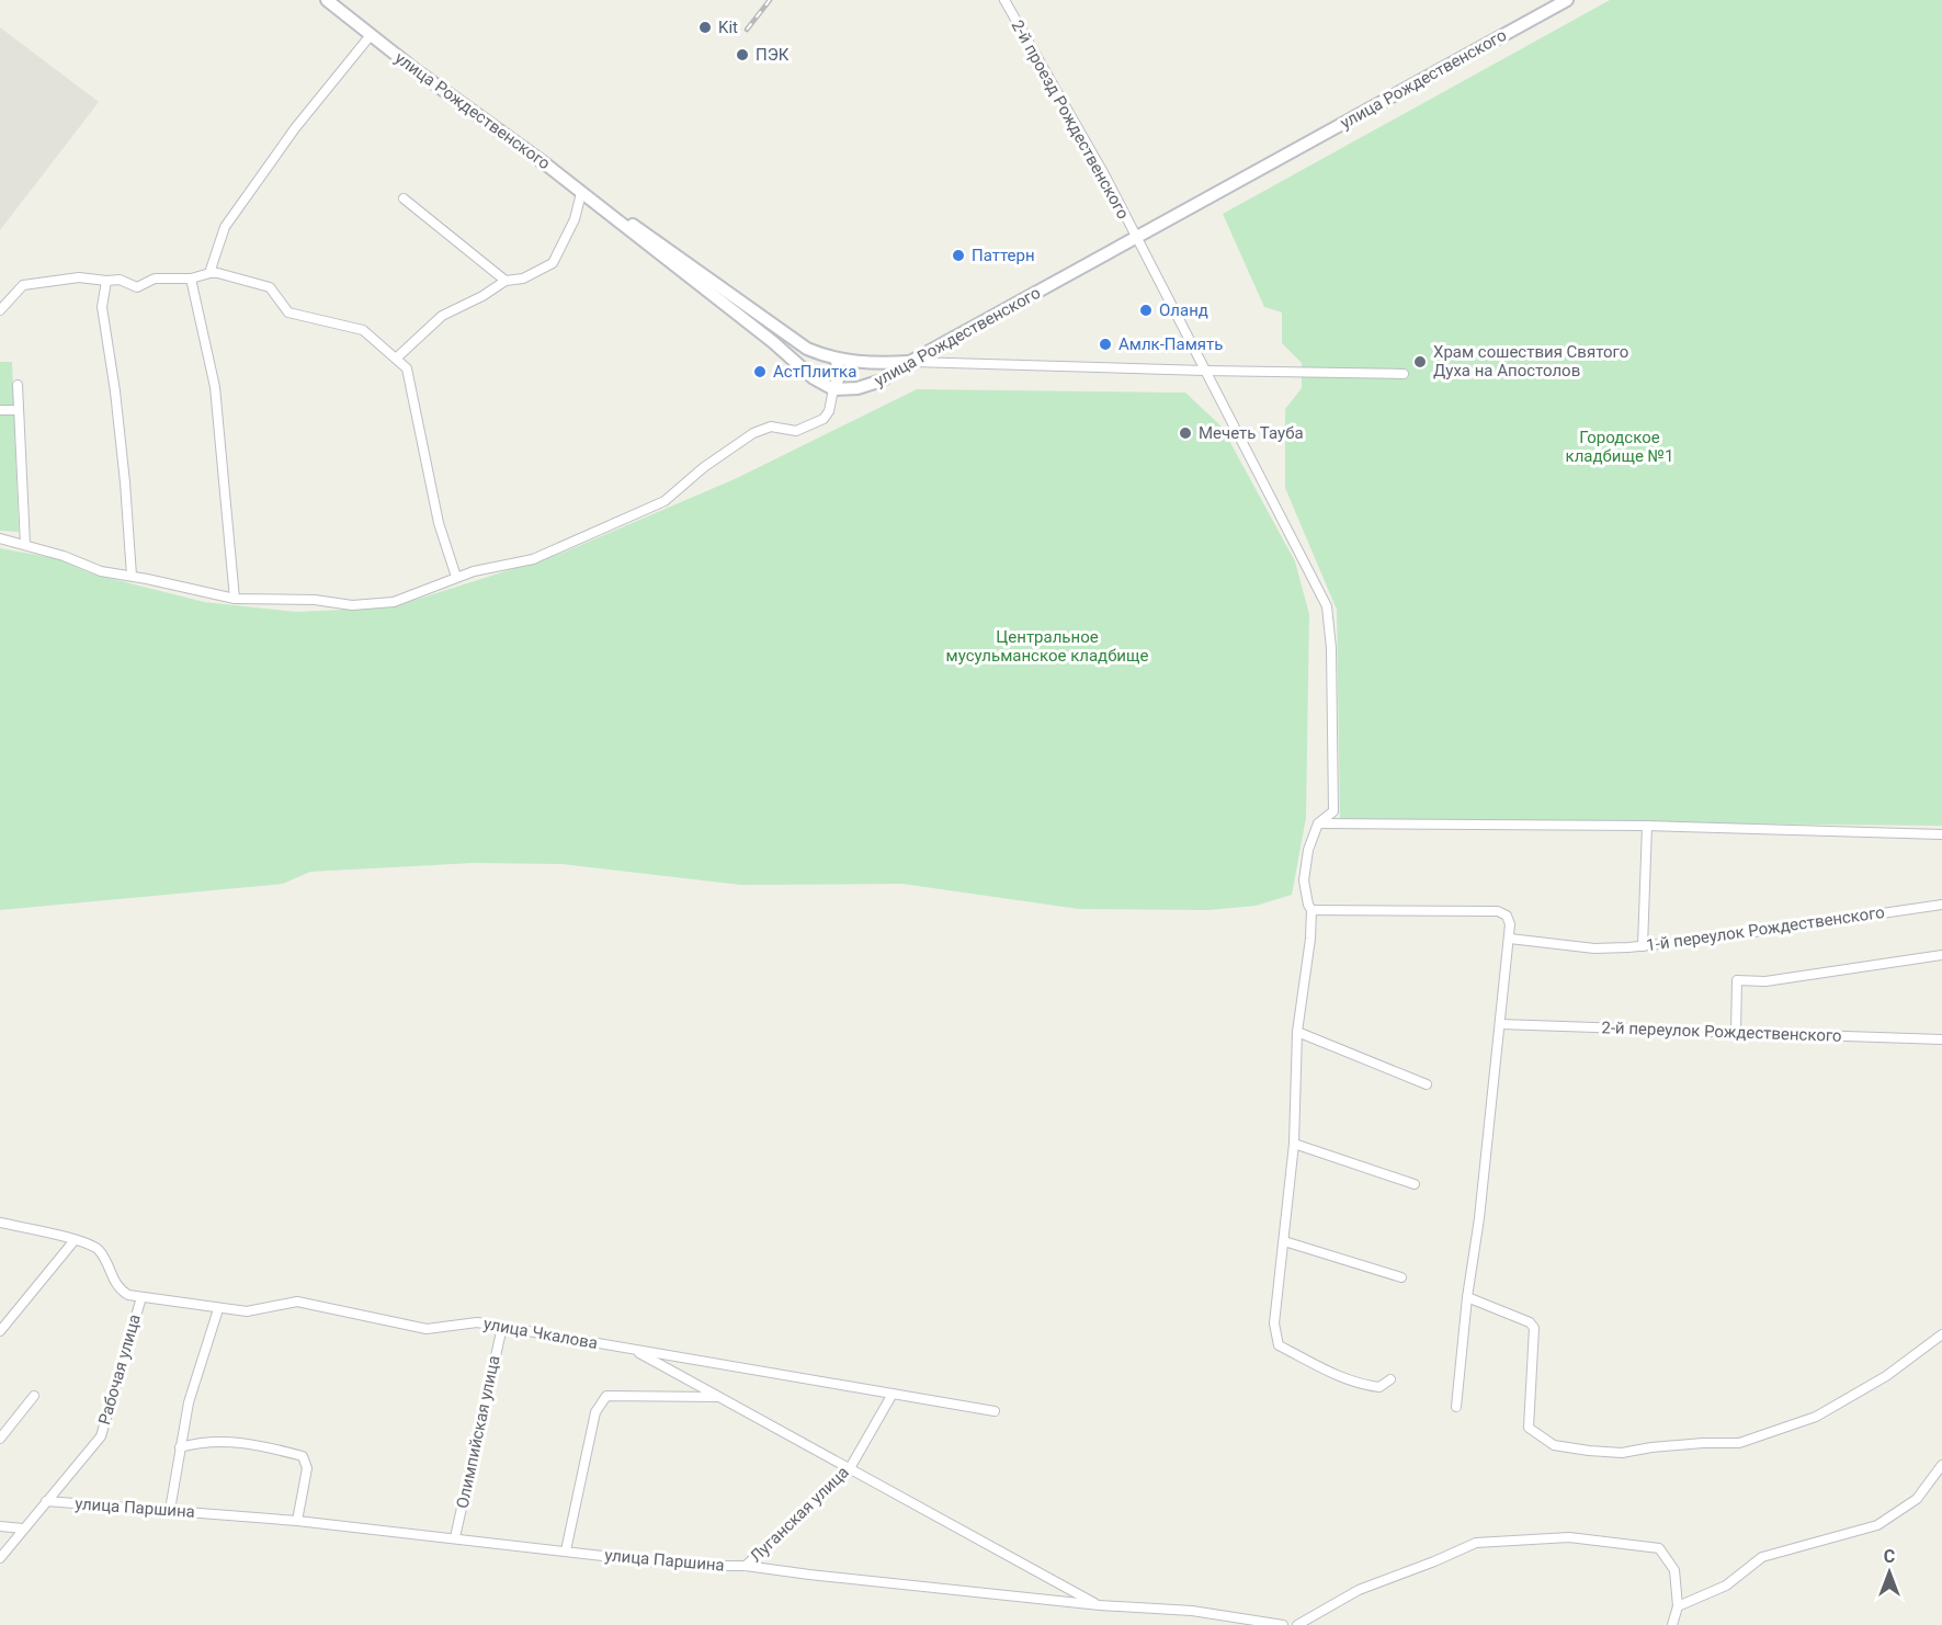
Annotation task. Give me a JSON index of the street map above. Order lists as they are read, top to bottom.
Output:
{
  "streets": {
    "main road": ["улица Рождественского"],
    "street": [
      "2-й проезд Рождественского",
      "1-й переулок Рождественского",
      "2-й переулок Рождественского",
      "улица Чкалова",
      "Рабочая улица",
      "Олимпийская улица",
      "улица Паршина",
      "Луганская улица"
    ]
  },
  "crossings": [
    ["улица Рождественского", "2-й проезд Рождественского"],
    ["улица Чкалова", "Рабочая улица"],
    ["улица Чкалова", "Олимпийская улица"],
    ["улица Чкалова", "Луганская улица"],
    ["Рабочая улица", "улица Паршина"],
    ["Олимпийская улица", "улица Паршина"],
    ["улица Паршина", "Луганская улица"]
  ],
  "parks": ["Городское кладбище №1", "Центральное мусульманское кладбище"],
  "places": [
    "Kit",
    "ПЭК",
    "Паттерн",
    "Оланд",
    "Амлк-Память",
    "Храм сошествия Святого Духа на Апостолов",
    "АстПлитка",
    "Мечеть Тауба"
  ],
  "north": "top"
}
